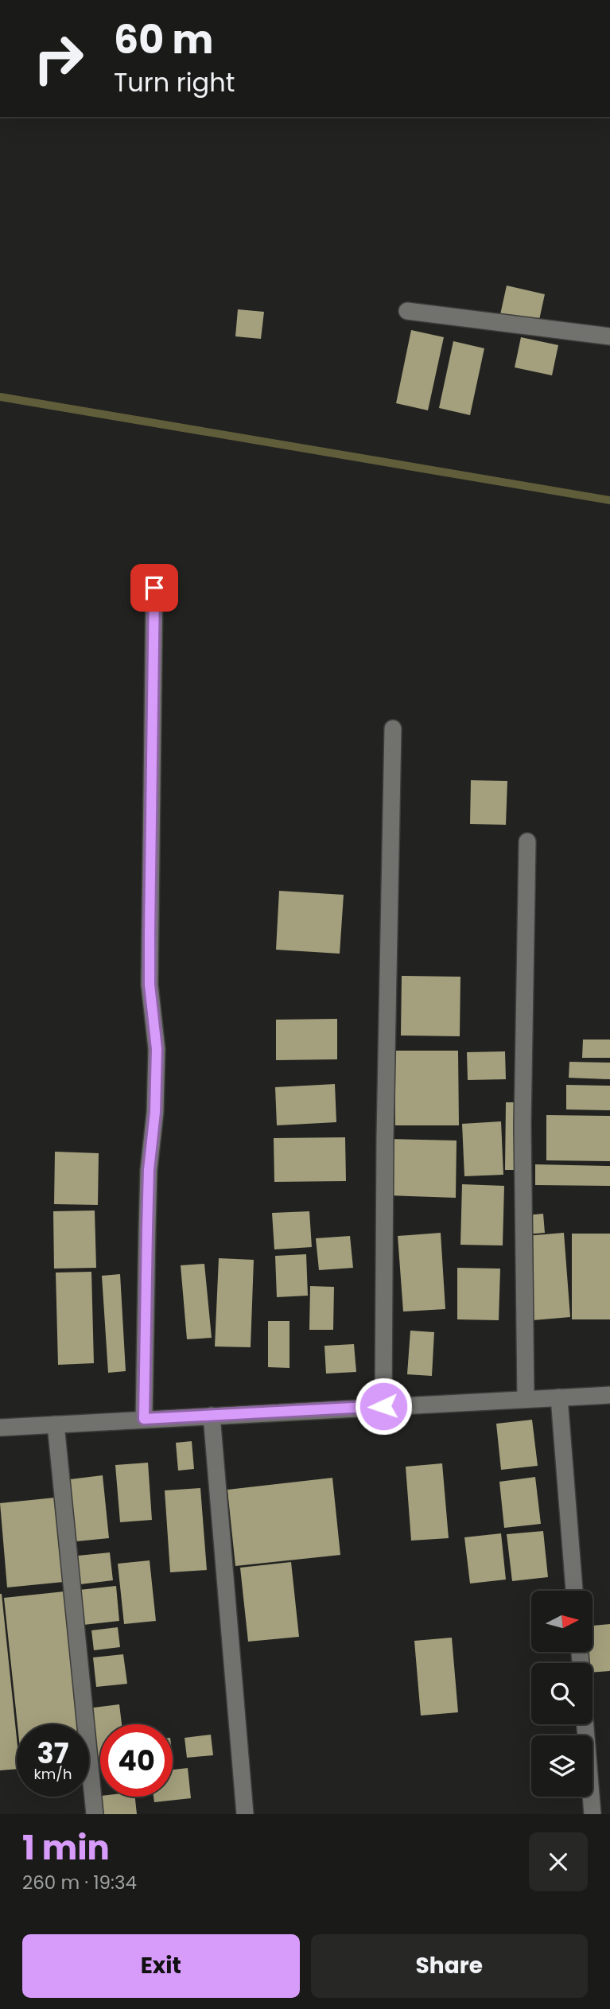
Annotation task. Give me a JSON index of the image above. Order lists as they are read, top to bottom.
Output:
{
  "north": "right",
  "page": {
    "turn": ["60 m", "Turn right"],
    "speed": "37 km/h",
    "limit": "40",
    "heading": ["1 min", "260 m · 19:34"],
    "buttons": ["Exit", "Share"]
  }
}
